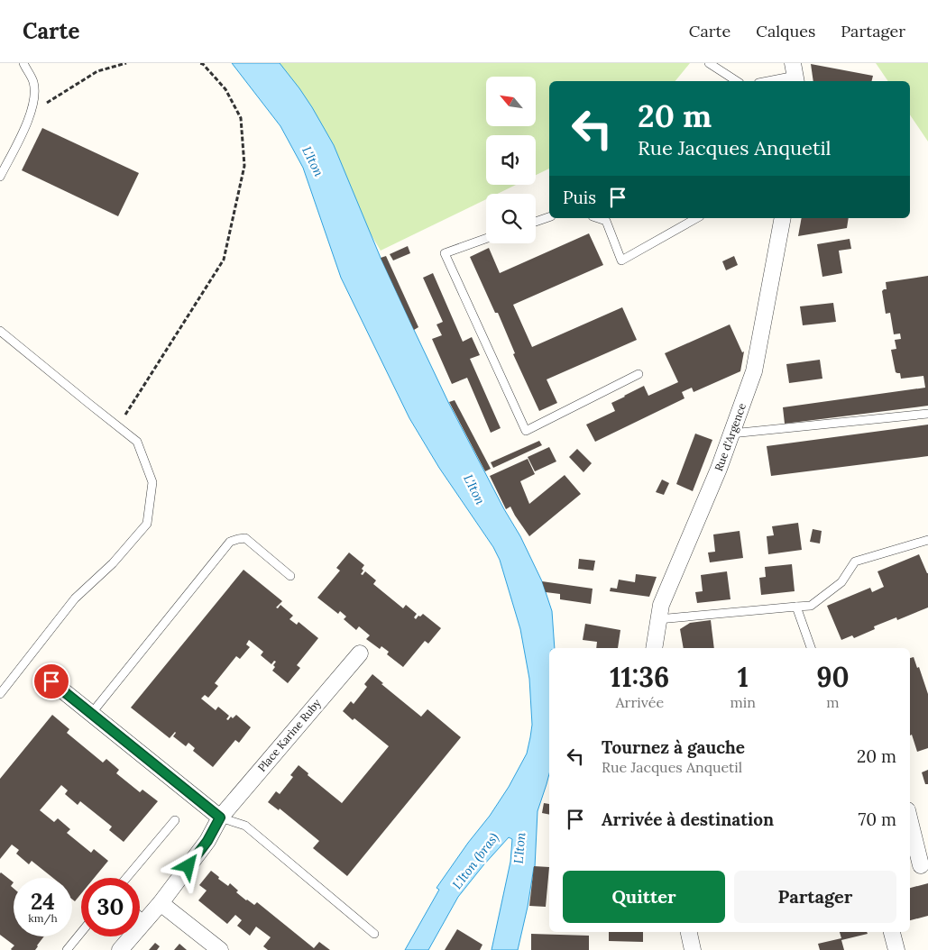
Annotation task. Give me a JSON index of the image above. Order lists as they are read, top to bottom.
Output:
{
  "streets": {
    "street": ["Rue d'Argence", "Place Karine Ruby"]
  },
  "water": ["L'Iton", "L'Iton (bras)"],
  "north": "top left",
  "page": {
    "header": "Carte",
    "nav": ["Carte", "Calques", "Partager"],
    "turn": ["20 m", "Rue Jacques Anquetil"],
    "then": "Puis",
    "eta": [
      "11:36",
      "Arrivée",
      "1",
      "min",
      "90",
      "m"
    ],
    "list": [
      {
        "name": "Tournez à gauche",
        "note": "Rue Jacques Anquetil",
        "value": "20 m"
      },
      {
        "name": "Arrivée à destination",
        "value": "70 m"
      }
    ],
    "buttons": ["Quitter", "Partager"],
    "speed": "24 km/h",
    "limit": "30"
  }
}
